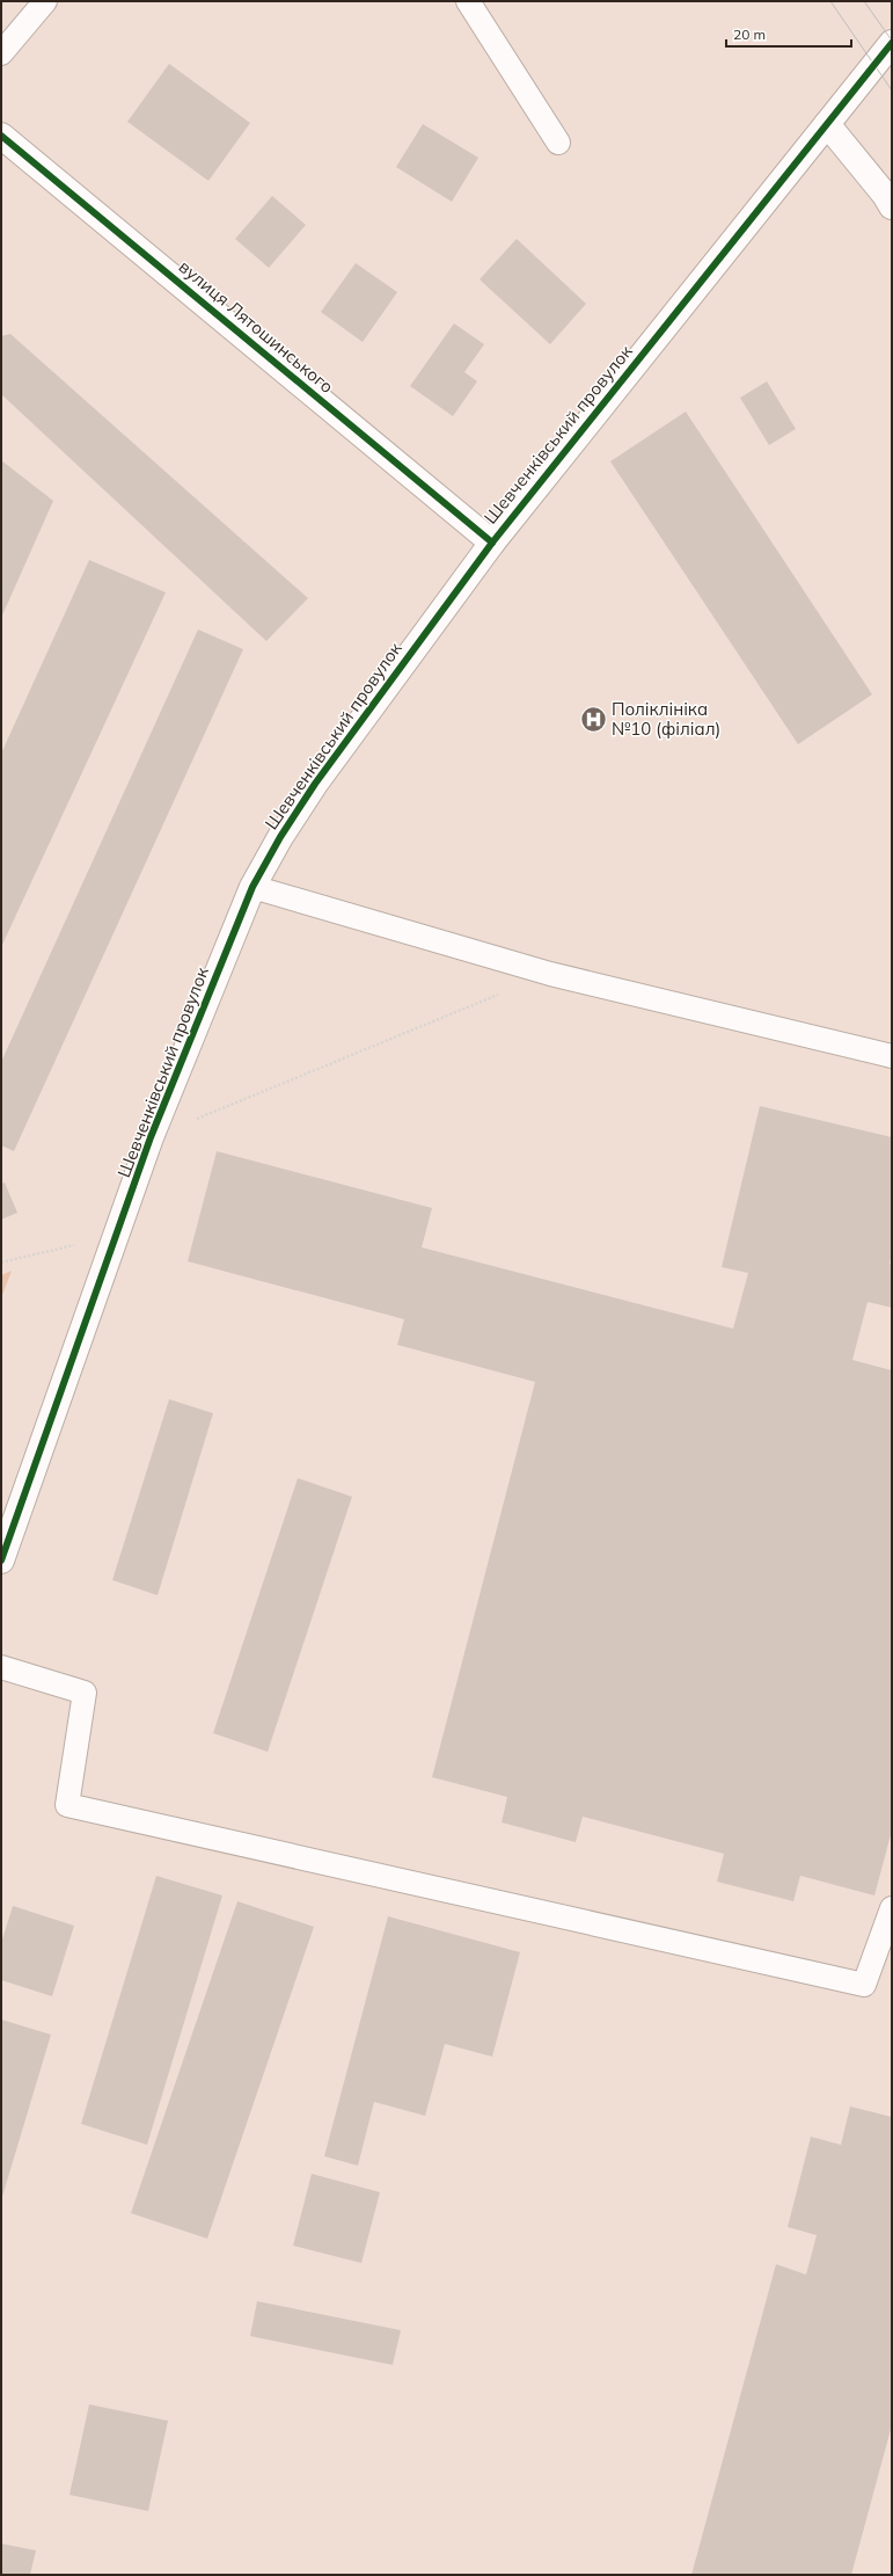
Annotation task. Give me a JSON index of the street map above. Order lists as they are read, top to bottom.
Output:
{
  "streets": {
    "street": ["вулиця Лятошинського", "Шевченківський провулок"]
  },
  "crossings": [
    ["вулиця Лятошинського", "Шевченківський провулок"]
  ],
  "places": {
    "hospital": ["Поліклініка №10 (філіал)"]
  },
  "scale_bar": "20 m"
}
